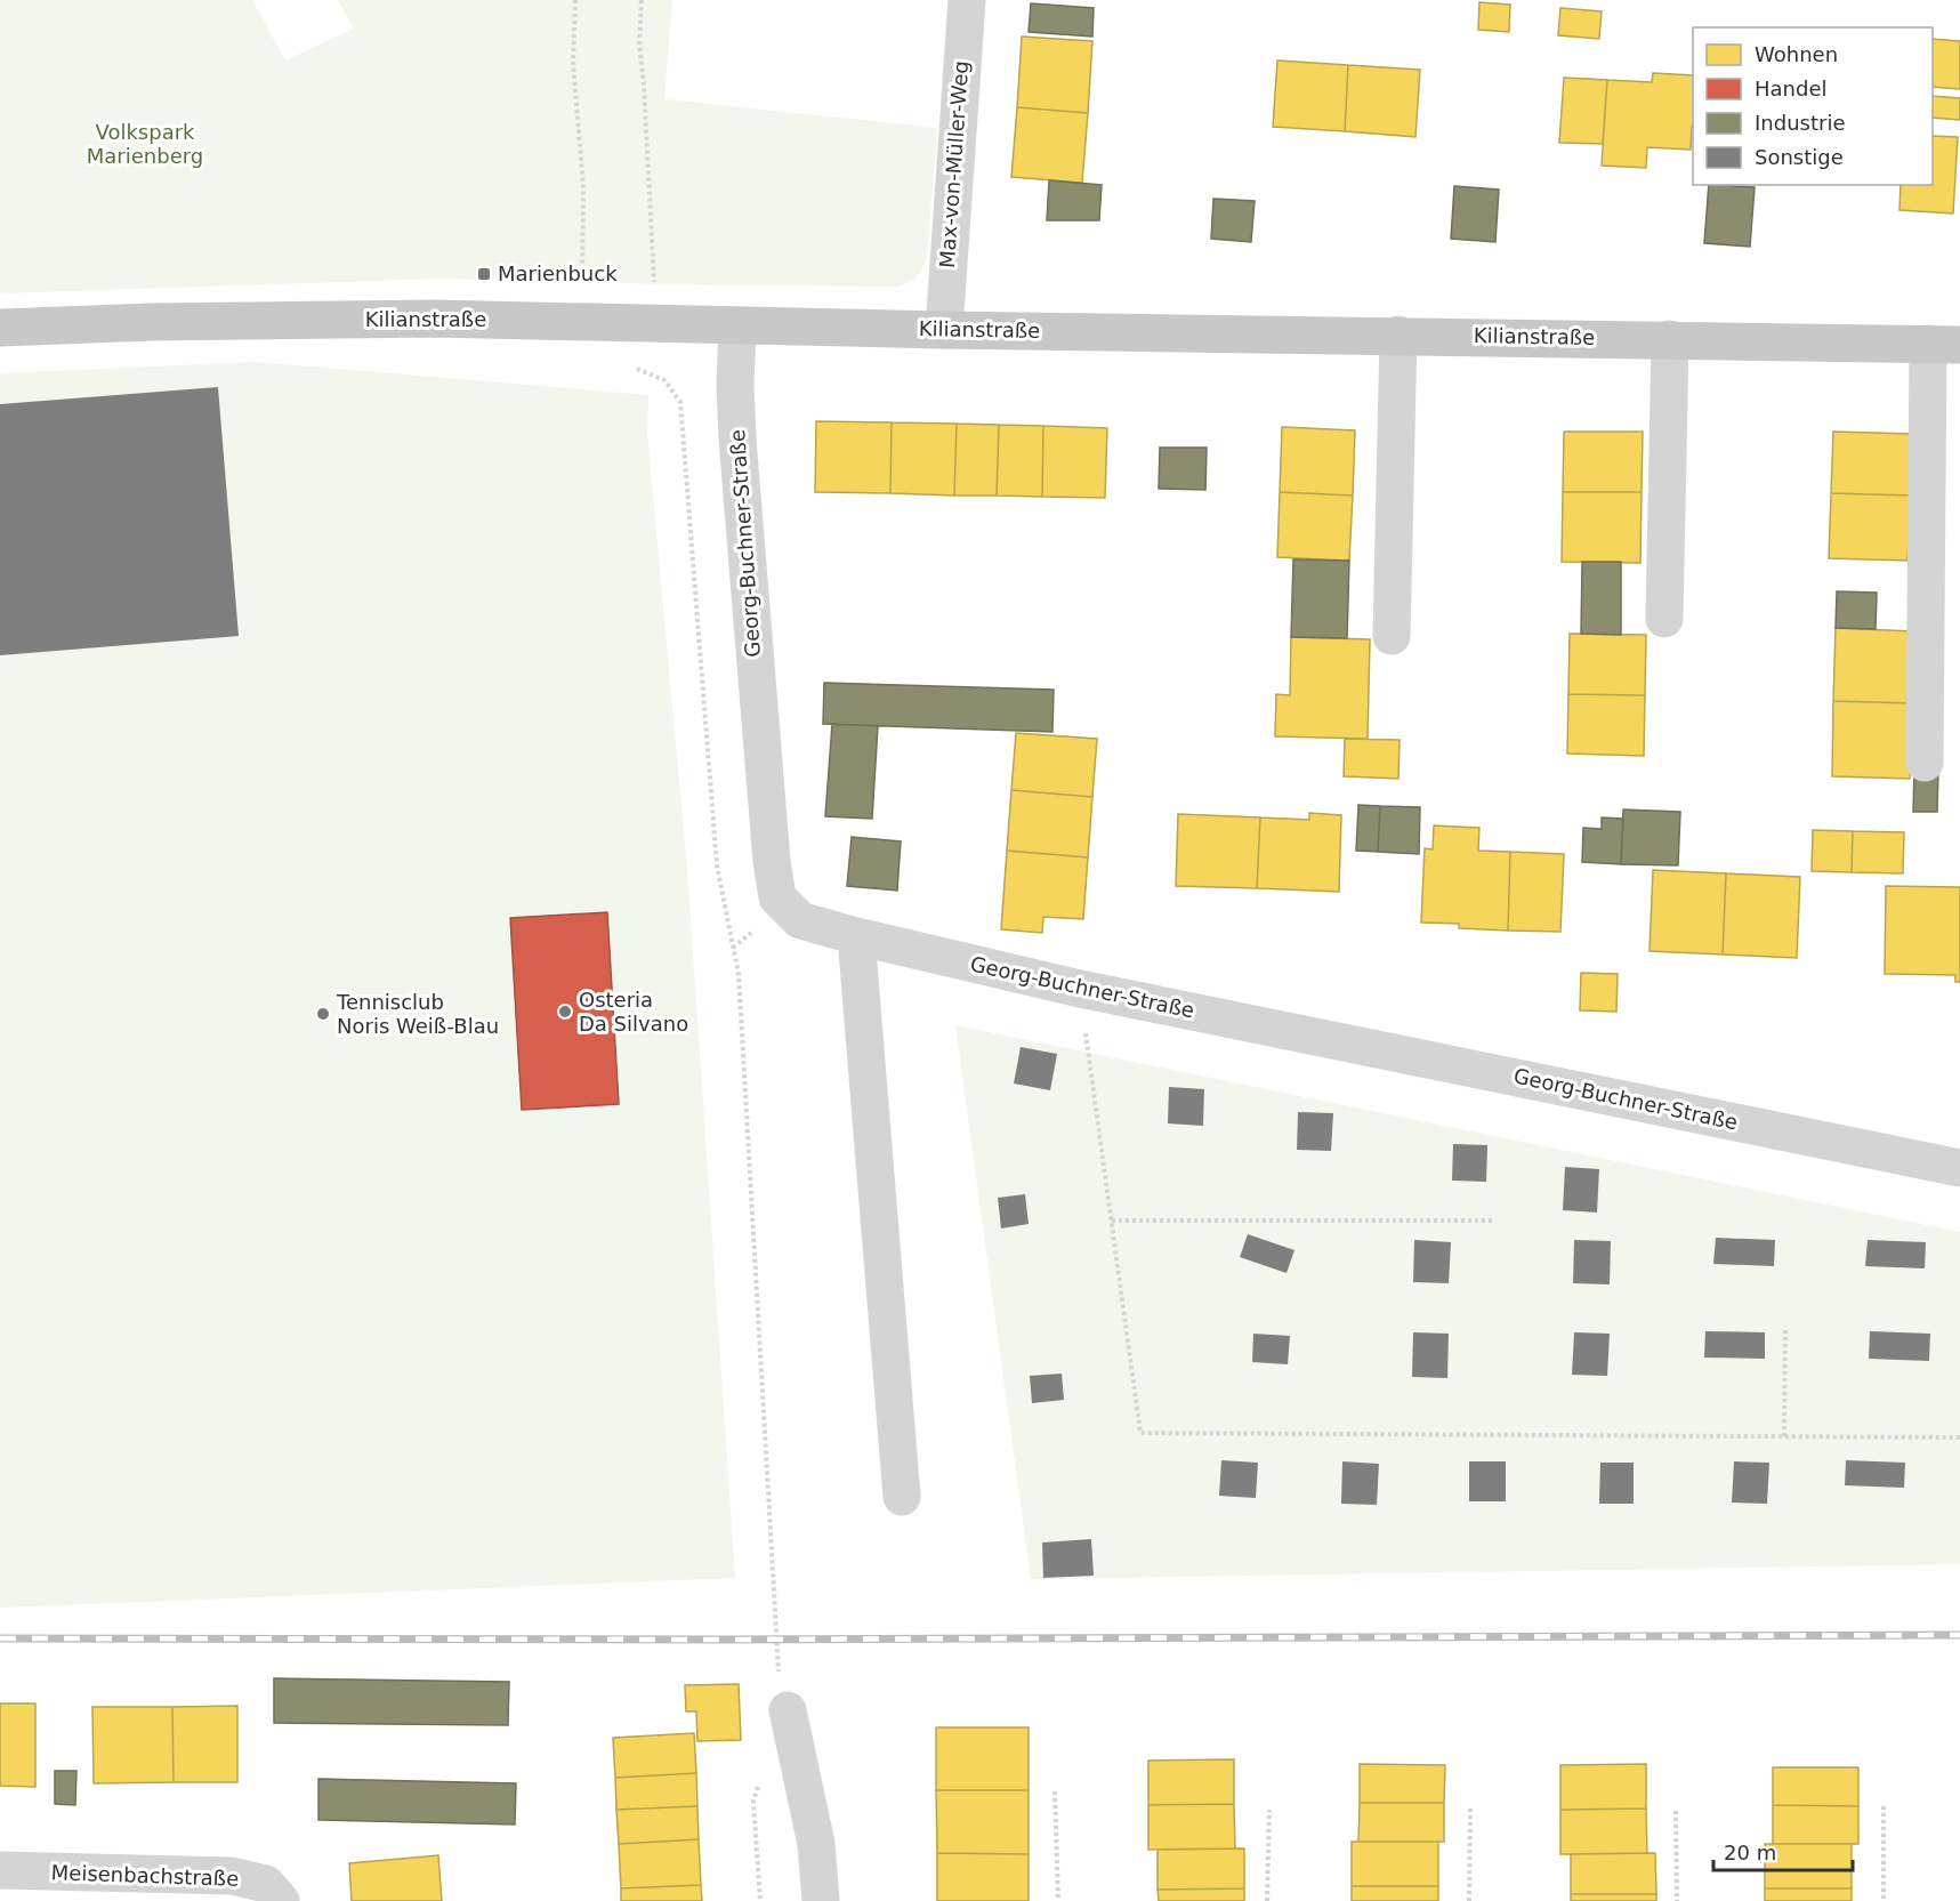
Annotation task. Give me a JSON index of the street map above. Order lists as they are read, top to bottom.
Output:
{
  "streets": {
    "main road": ["Kilianstraße"],
    "street": ["Max-von-Müller-Weg", "Georg-Buchner-Straße", "Meisenbachstraße"]
  },
  "crossings": [
    ["Max-von-Müller-Weg", "Kilianstraße"],
    ["Kilianstraße", "Georg-Buchner-Straße"]
  ],
  "parks": ["Volkspark Marienberg"],
  "places": {
    "transit": ["Marienbuck"],
    "other": ["Osteria Da Silvano", "Tennisclub Noris Weiß-Blau"]
  },
  "legend": [
    "Wohnen",
    "Handel",
    "Industrie",
    "Sonstige"
  ],
  "scale_bar": "20 m"
}
